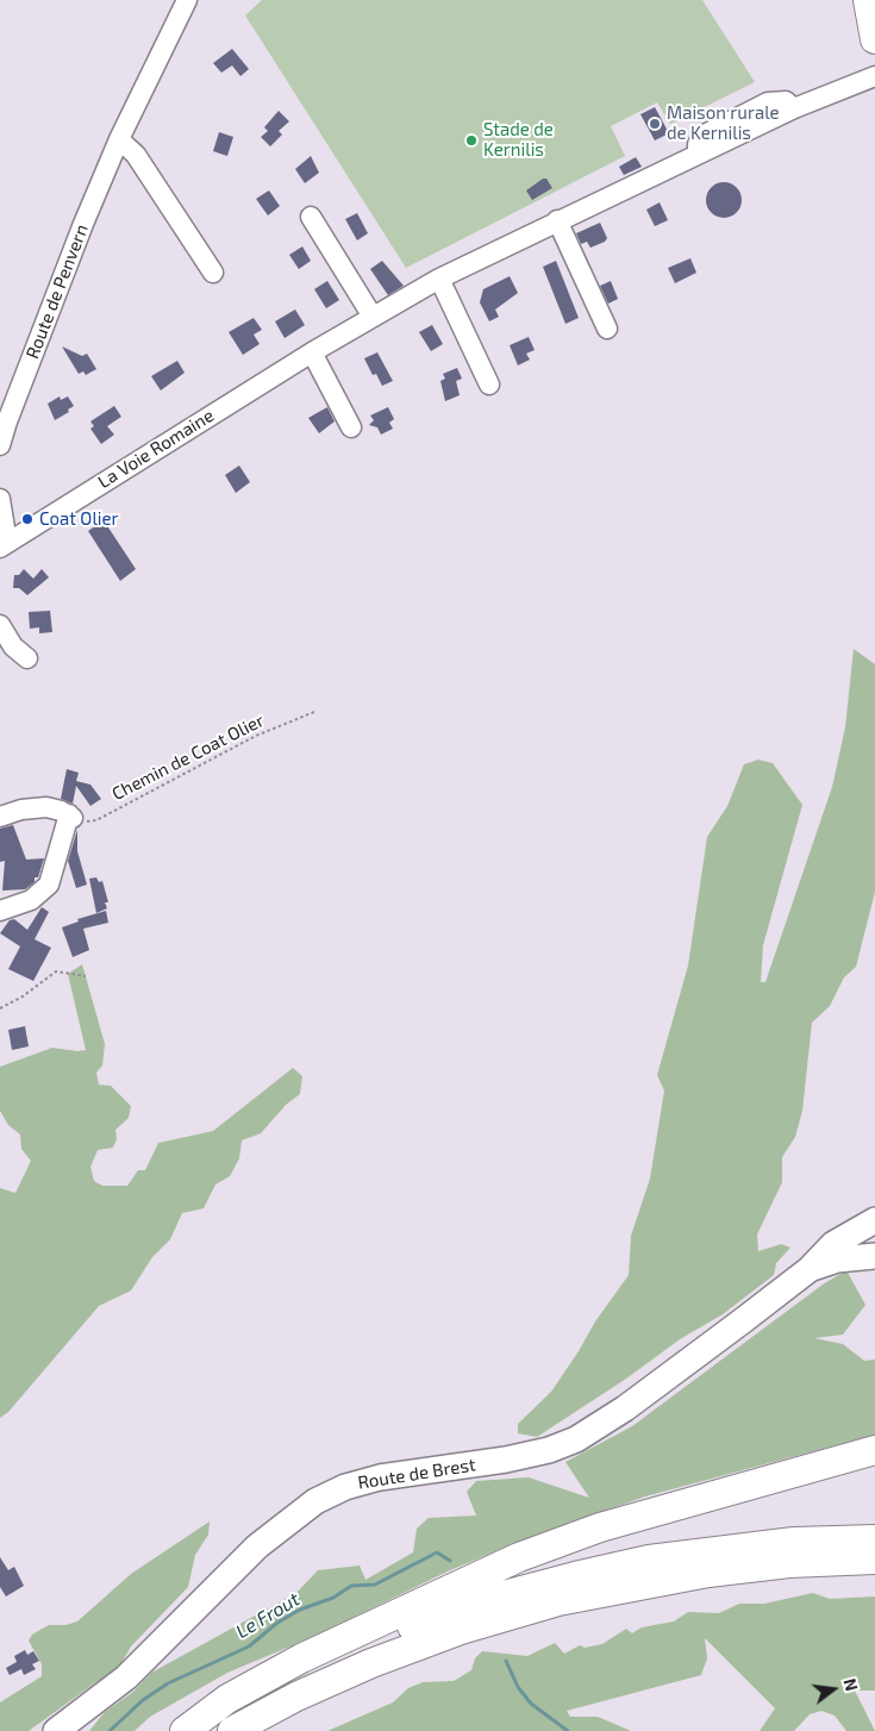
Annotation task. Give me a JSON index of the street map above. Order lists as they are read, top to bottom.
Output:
{
  "streets": {
    "main road": ["Route de Brest"],
    "street": ["Route de Penvern", "La Voie Romaine"],
    "path": ["Chemin de Coat Olier"]
  },
  "water": ["Le Frout"],
  "places": ["Maison rurale de Kernilis", "Stade de Kernilis", "Coat Olier"],
  "north": "right"
}
